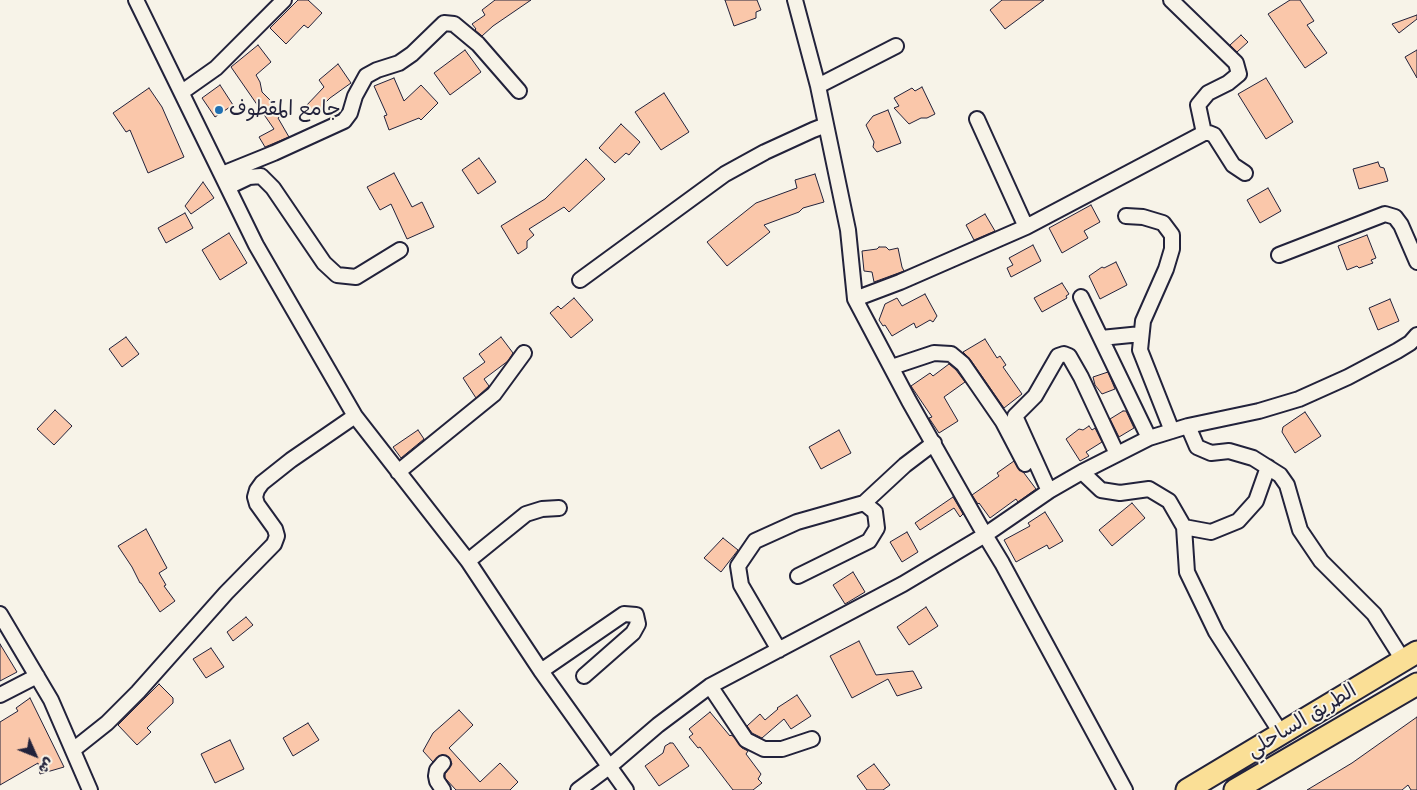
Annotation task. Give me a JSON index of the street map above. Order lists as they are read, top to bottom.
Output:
{
  "streets": {
    "highway": ["الطريق الساحلي"]
  },
  "places": ["جامع المقطوف"],
  "north": "bottom right"
}
